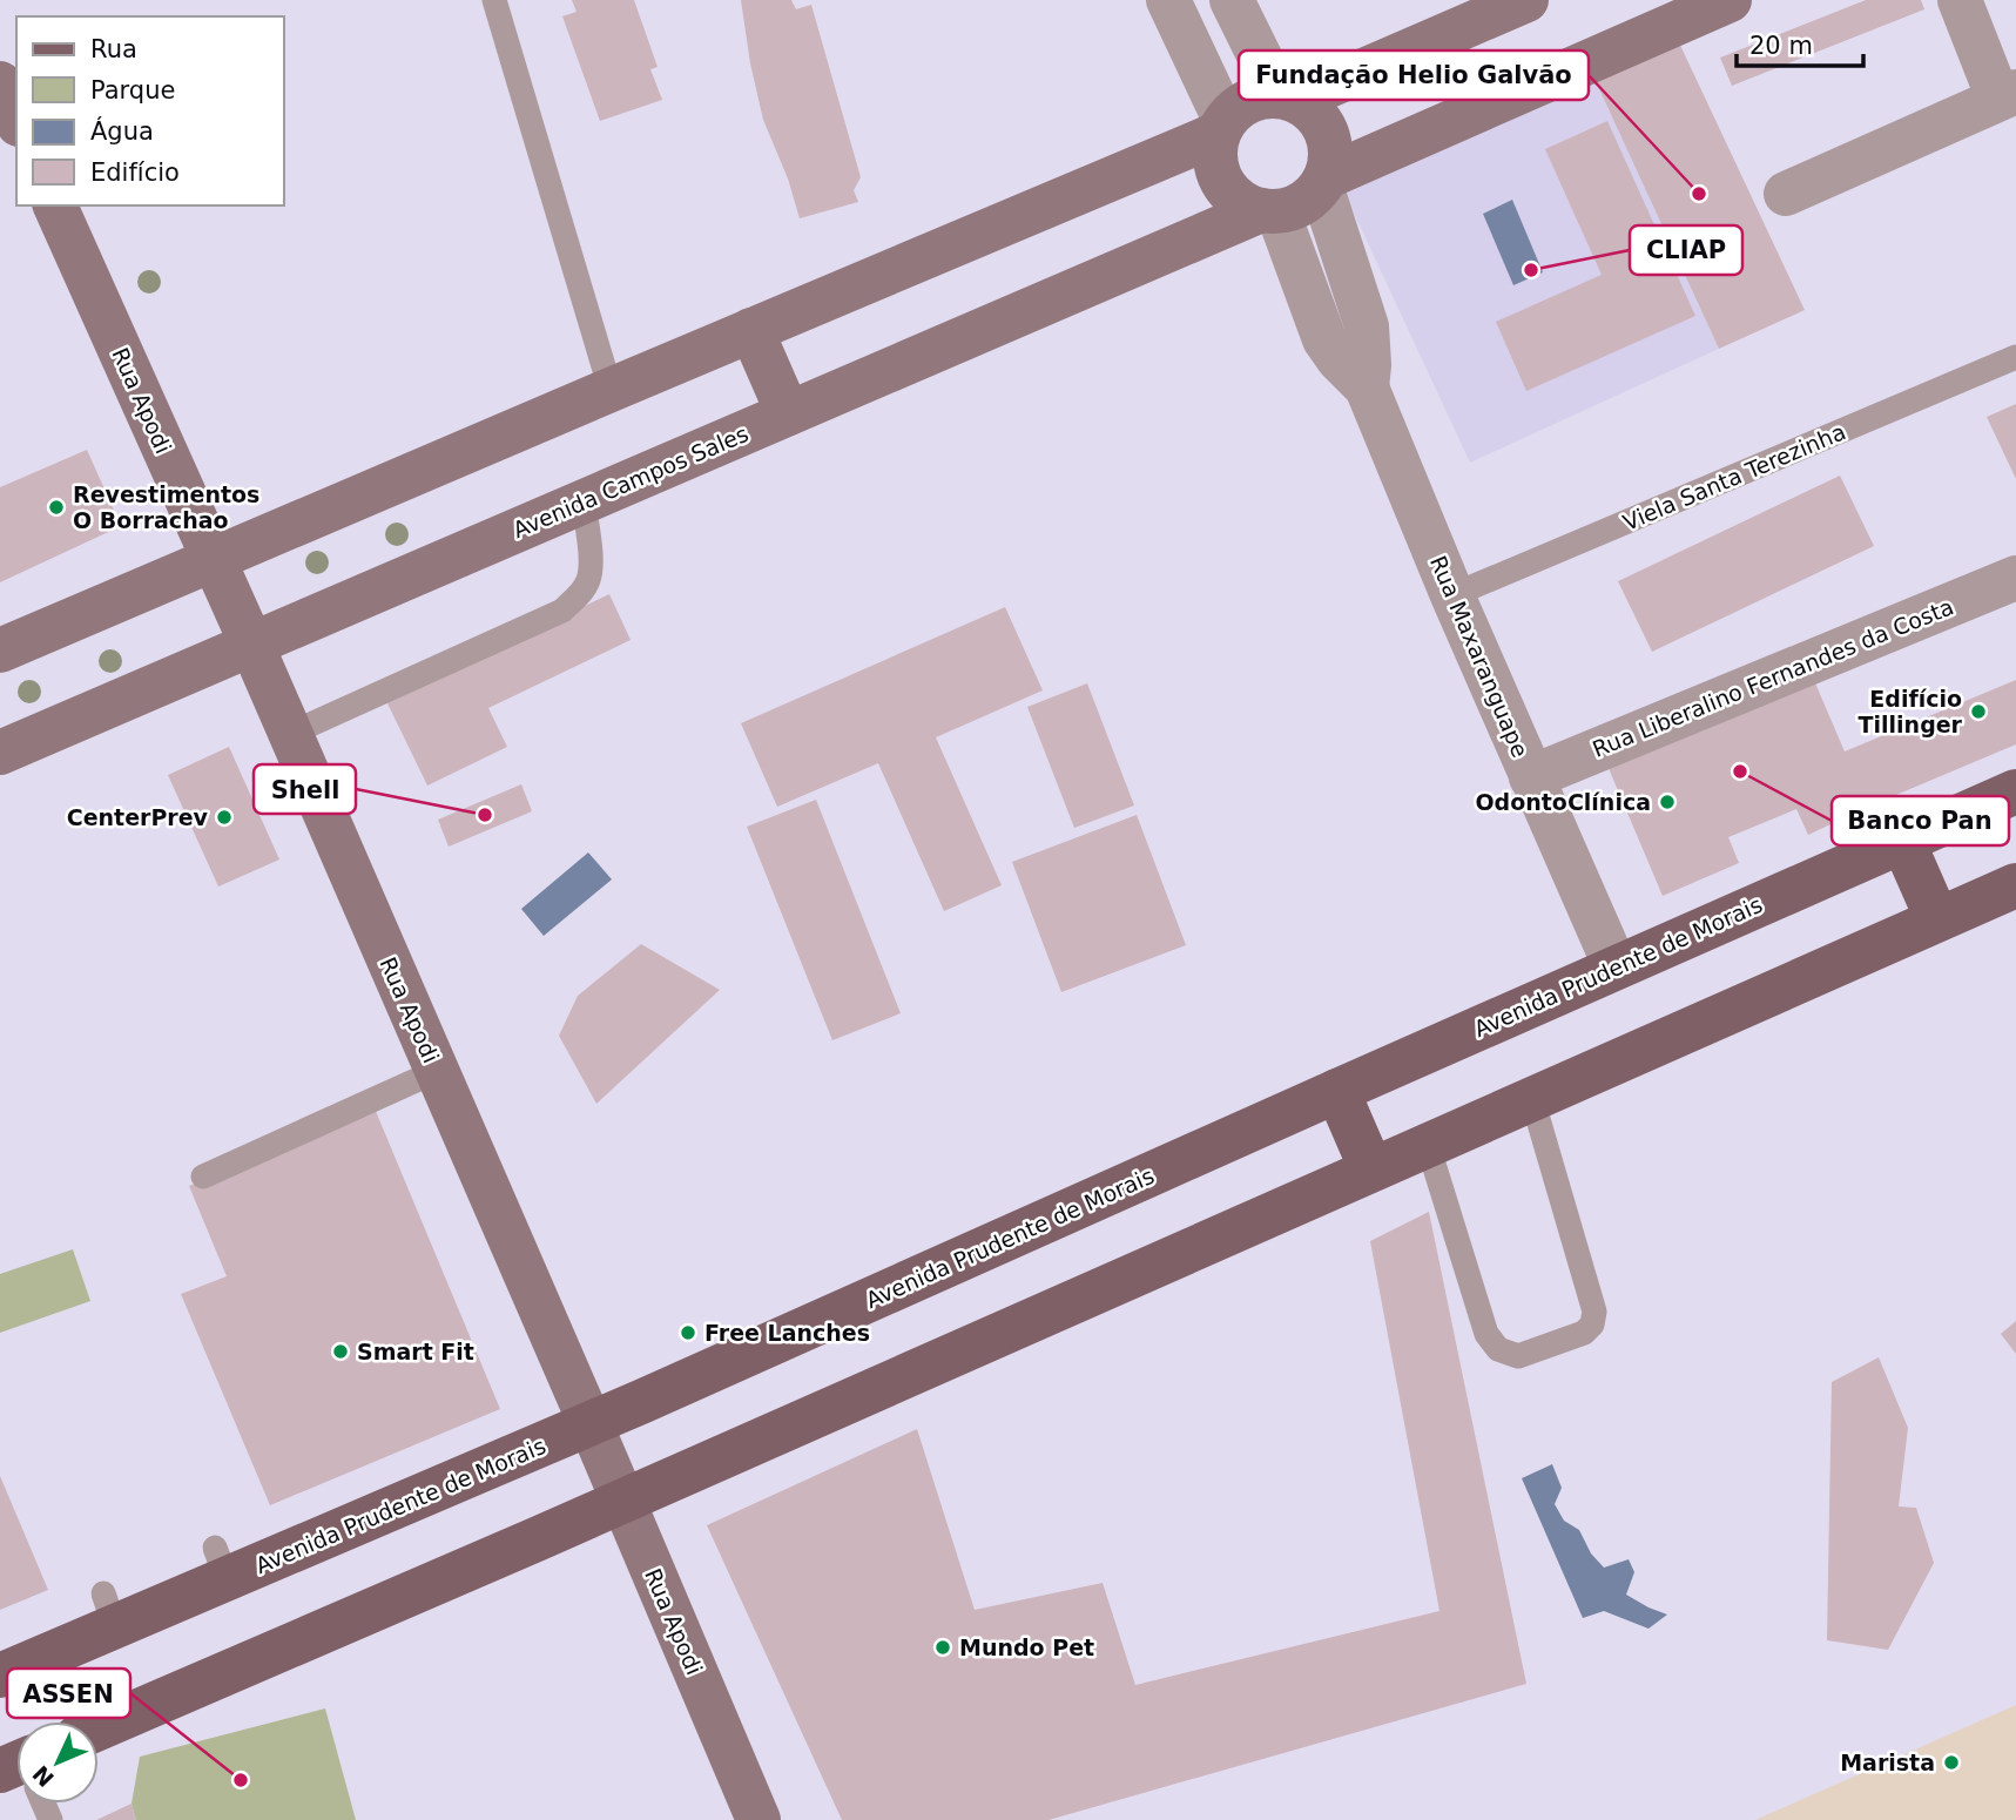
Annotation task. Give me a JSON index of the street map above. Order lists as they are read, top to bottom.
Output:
{
  "streets": {
    "main road": ["Avenida Prudente de Morais"],
    "street": [
      "Rua Apodi",
      "Avenida Campos Sales",
      "Rua Maxaranguape",
      "Rua Liberalino Fernandes da Costa"
    ],
    "lane": ["Viela Santa Terezinha"]
  },
  "crossings": [
    ["Rua Apodi", "Avenida Campos Sales"],
    ["Rua Apodi", "Avenida Prudente de Morais"],
    ["Viela Santa Terezinha", "Rua Maxaranguape"],
    ["Avenida Campos Sales", "Rua Maxaranguape"],
    ["Rua Maxaranguape", "Rua Liberalino Fernandes da Costa"],
    ["Rua Maxaranguape", "Avenida Prudente de Morais"]
  ],
  "places": [
    "Fundação Helio Galvão",
    "CLIAP",
    "Revestimentos O Borrachao",
    "Edifício Tillinger",
    "Banco Pan",
    "OdontoClínica",
    "Shell",
    "CenterPrev",
    "Free Lanches",
    "Smart Fit",
    "Mundo Pet",
    "Marista",
    "ASSEN"
  ],
  "legend": [
    "Rua",
    "Parque",
    "Água",
    "Edifício"
  ],
  "scale_bar": "20 m",
  "north": "bottom left"
}
